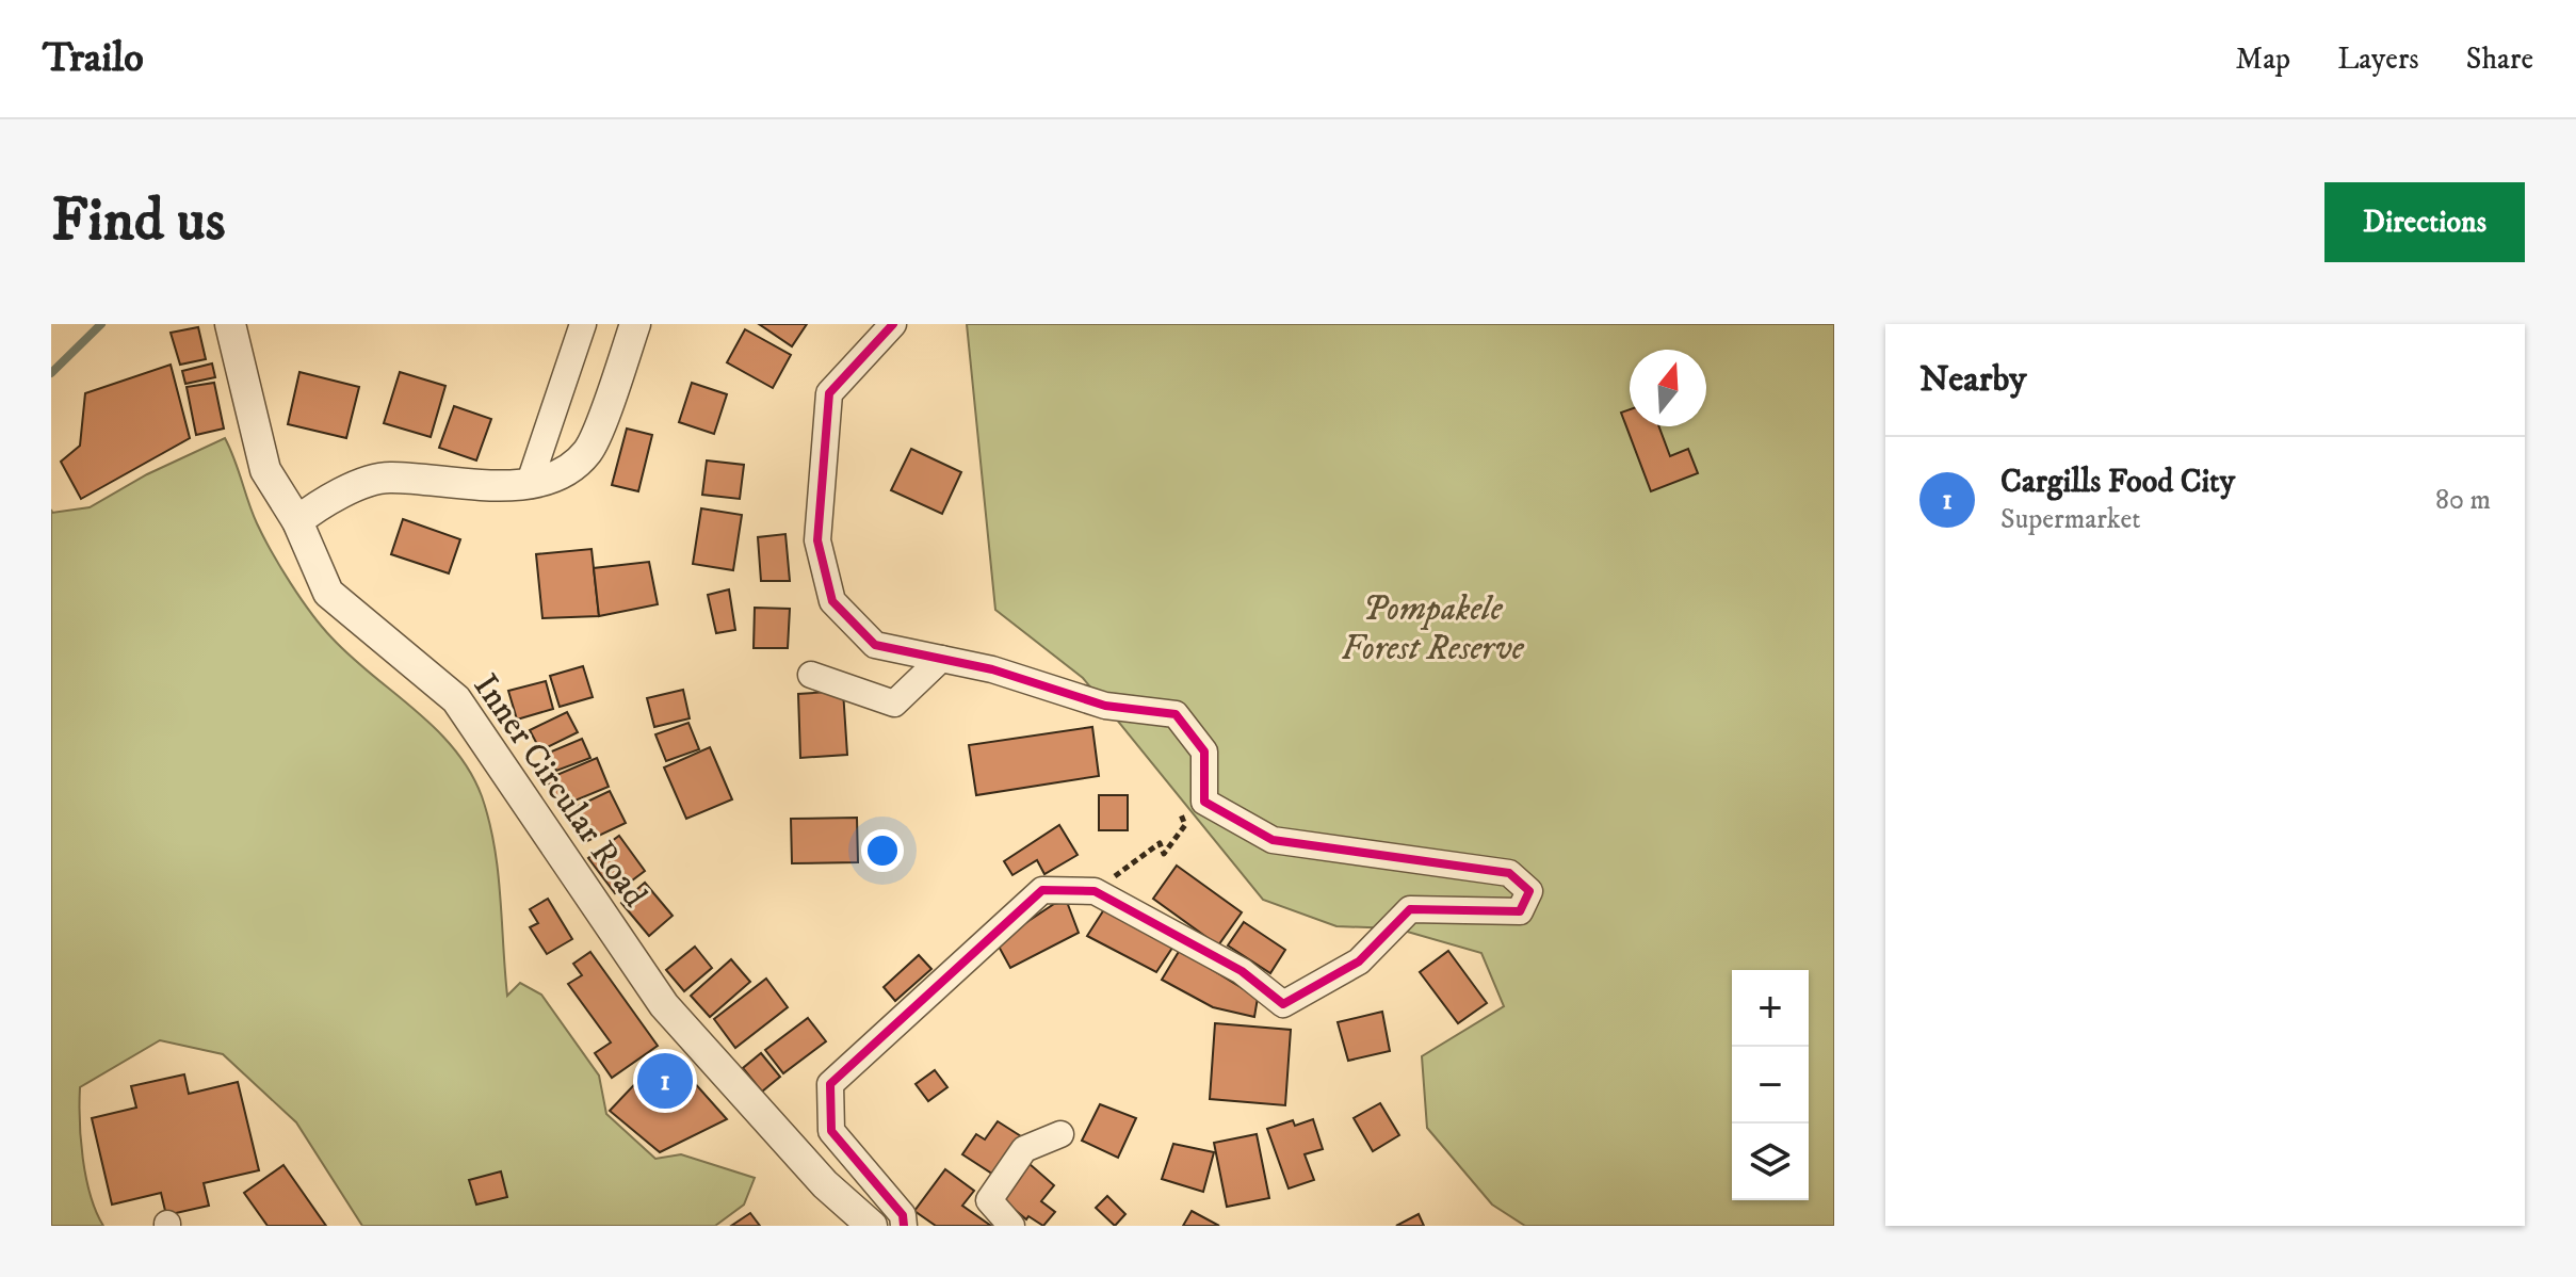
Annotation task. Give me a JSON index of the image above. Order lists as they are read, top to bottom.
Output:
{
  "streets": {
    "street": ["Inner Circular Road"]
  },
  "parks": ["Pompakele Forest Reserve"],
  "north": "top",
  "page": {
    "header": "Trailo",
    "nav": ["Map", "Layers", "Share"],
    "buttons": "Directions",
    "title": "Find us",
    "heading": "Nearby",
    "list": [
      {
        "mark": "1",
        "name": "Cargills Food City",
        "note": "Supermarket",
        "value": "80 m"
      }
    ],
    "map_buttons": ["+", "−"],
    "pins": "1"
  }
}
